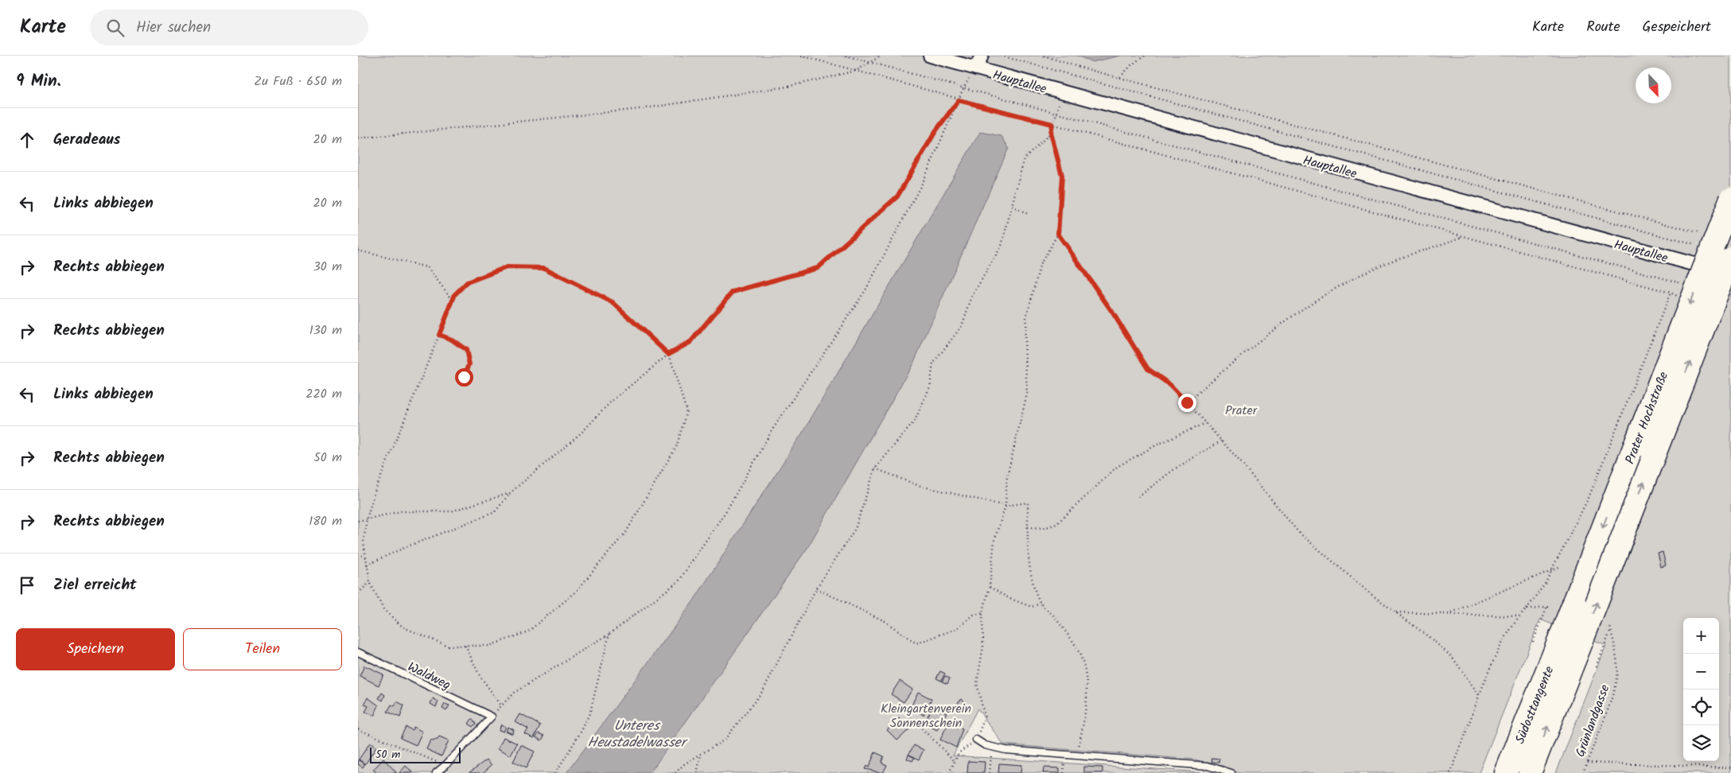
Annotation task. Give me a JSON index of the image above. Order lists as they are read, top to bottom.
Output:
{
  "streets": {
    "highway": ["Prater Hochstraße", "Südosttangente"],
    "street": ["Hauptallee"],
    "lane": ["Waldweg"],
    "path": ["Grünlandgasse"]
  },
  "crossings": [
    ["Prater Hochstraße", "Südosttangente"]
  ],
  "water": ["Unteres Heustadelwasser"],
  "parks": ["Prater", "Kleingartenverein Sonnenschein"],
  "scale_bar": "50 m",
  "north": "bottom right",
  "page": {
    "header": "Karte",
    "search": "Hier suchen",
    "nav": ["Karte", "Route", "Gespeichert"],
    "heading": ["9 Min.", "Zu Fuß · 650 m"],
    "list": [
      ["Geradeaus", "20 m"],
      ["Links abbiegen", "20 m"],
      ["Rechts abbiegen", "30 m"],
      ["Rechts abbiegen", "130 m"],
      ["Links abbiegen", "220 m"],
      ["Rechts abbiegen", "50 m"],
      ["Rechts abbiegen", "180 m"],
      "Ziel erreicht"
    ],
    "buttons": ["Speichern", "Teilen"],
    "map_buttons": ["+", "−"],
    "scale": "50 m"
  }
}
